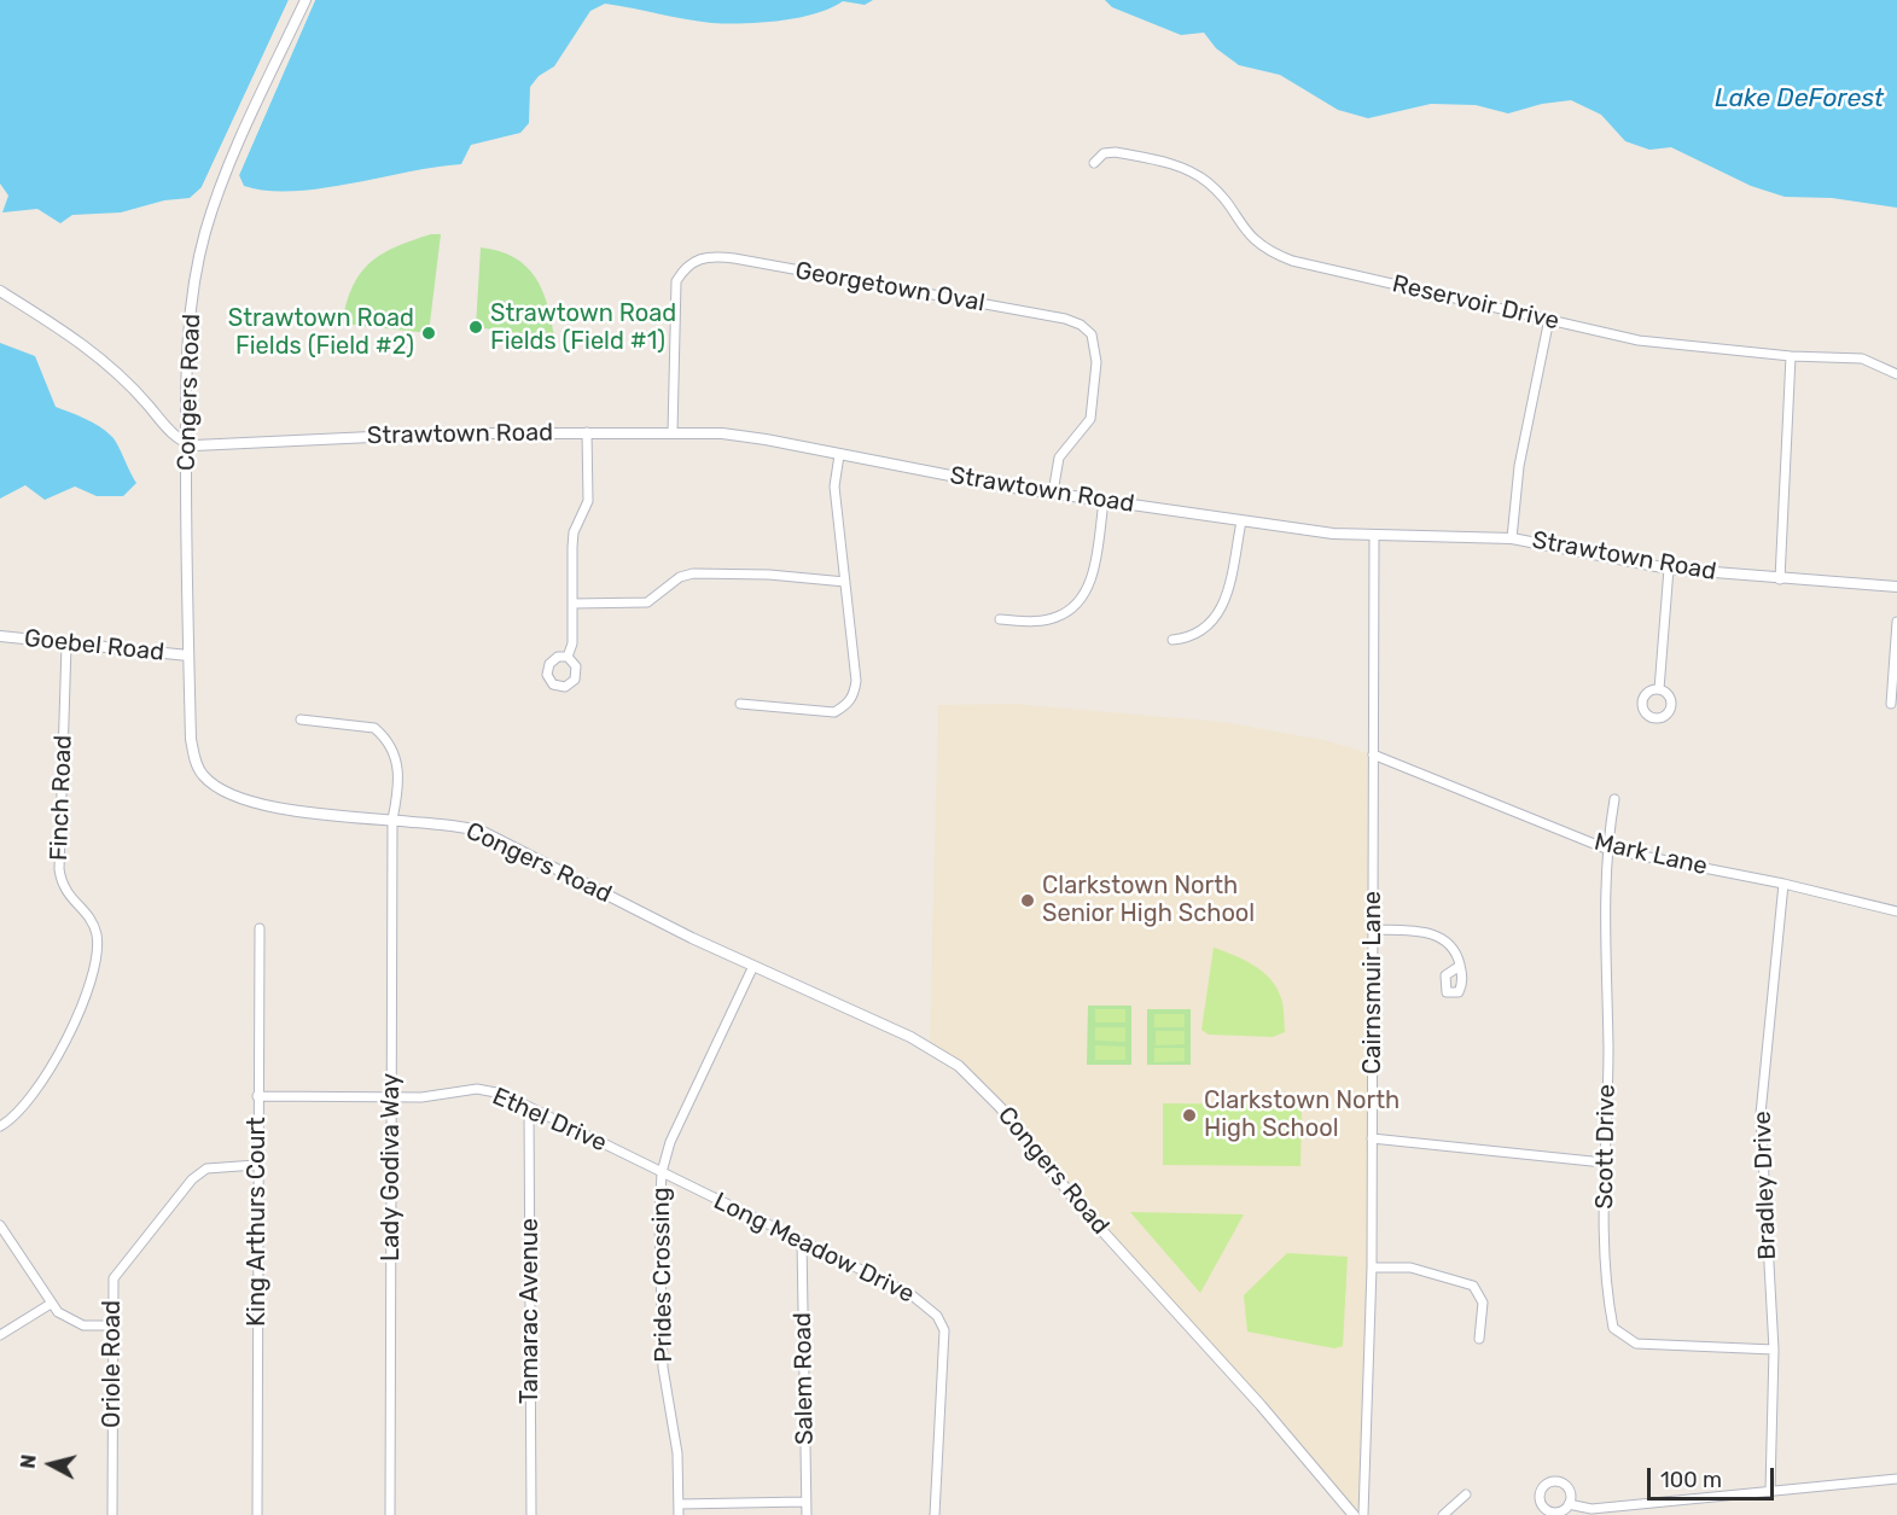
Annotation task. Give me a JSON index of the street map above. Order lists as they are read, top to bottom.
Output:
{
  "streets": {
    "street": [
      "Georgetown Oval",
      "Reservoir Drive",
      "Congers Road",
      "Strawtown Road",
      "Goebel Road",
      "Finch Road",
      "Mark Lane",
      "Cairnsmuir Lane",
      "Ethel Drive",
      "Scott Drive",
      "Lady Godiva Way",
      "Bradley Drive",
      "King Arthurs Court",
      "Long Meadow Drive",
      "Prides Crossing",
      "Tamarac Avenue",
      "Oriole Road",
      "Salem Road"
    ]
  },
  "crossings": [
    ["Georgetown Oval", "Strawtown Road"],
    ["Congers Road", "Strawtown Road"],
    ["Congers Road", "Goebel Road"],
    ["Congers Road", "Lady Godiva Way"],
    ["Congers Road", "Prides Crossing"],
    ["Strawtown Road", "Cairnsmuir Lane"],
    ["Goebel Road", "Finch Road"],
    ["Mark Lane", "Cairnsmuir Lane"],
    ["Mark Lane", "Scott Drive"],
    ["Mark Lane", "Bradley Drive"],
    ["Ethel Drive", "Lady Godiva Way"],
    ["Ethel Drive", "King Arthurs Court"],
    ["Ethel Drive", "Long Meadow Drive"],
    ["Ethel Drive", "Prides Crossing"],
    ["Ethel Drive", "Tamarac Avenue"],
    ["Scott Drive", "Bradley Drive"],
    ["King Arthurs Court", "Oriole Road"],
    ["Long Meadow Drive", "Prides Crossing"],
    ["Long Meadow Drive", "Salem Road"]
  ],
  "water": ["Lake DeForest"],
  "places": [
    "Strawtown Road Fields (Field #1)",
    "Strawtown Road Fields (Field #2)",
    "Clarkstown North Senior High School",
    "Clarkstown North High School"
  ],
  "scale_bar": "100 m",
  "north": "left"
}
